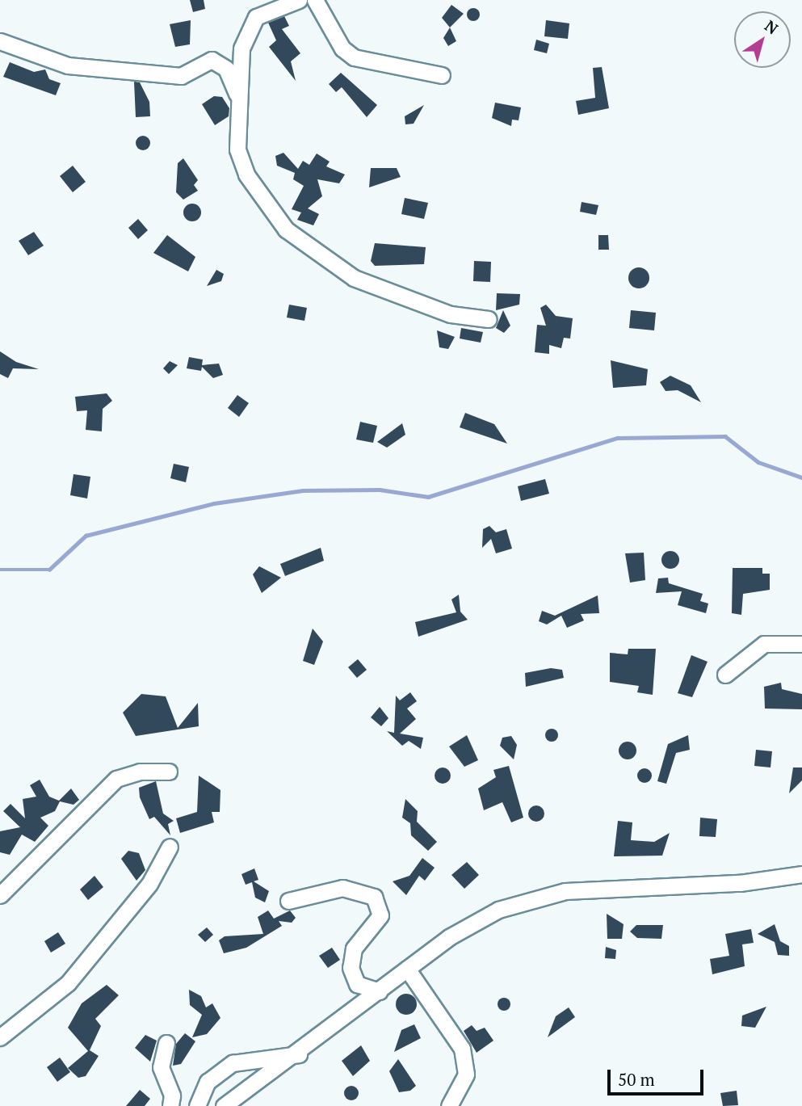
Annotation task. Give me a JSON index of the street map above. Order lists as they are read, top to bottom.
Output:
{
  "scale_bar": "50 m",
  "north": "top right"
}
